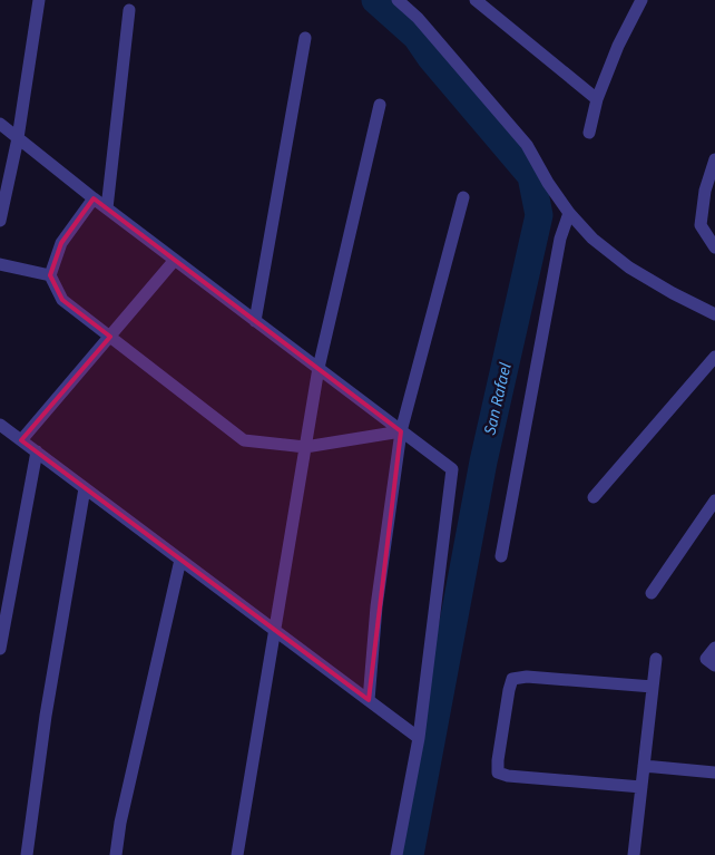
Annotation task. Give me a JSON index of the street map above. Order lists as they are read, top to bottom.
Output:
{
  "water": ["San Rafael"]
}
